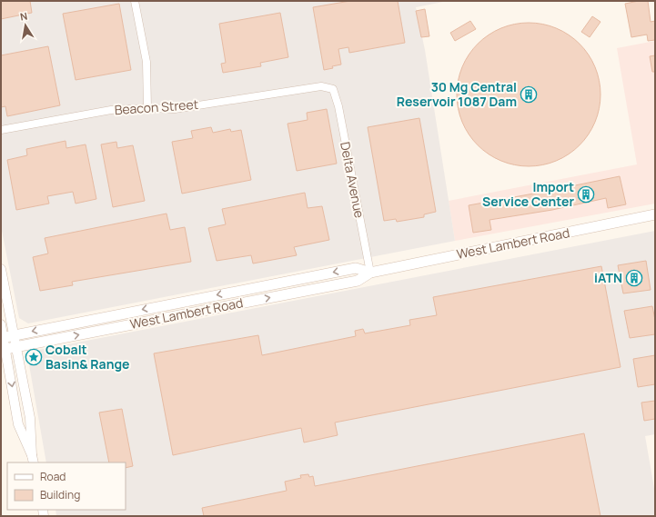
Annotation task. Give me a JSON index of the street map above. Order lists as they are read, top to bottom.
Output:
{
  "streets": {
    "main road": ["West Lambert Road"],
    "street": ["Beacon Street", "Delta Avenue"]
  },
  "crossings": [
    ["Beacon Street", "Delta Avenue"],
    ["Delta Avenue", "West Lambert Road"]
  ],
  "places": {
    "building": ["30 Mg Central Reservoir 1087 Dam", "Import Service Center", "iATN"],
    "place": ["Cobalt Basin& Range"]
  },
  "legend": ["Road", "Building"],
  "north": "top"
}
